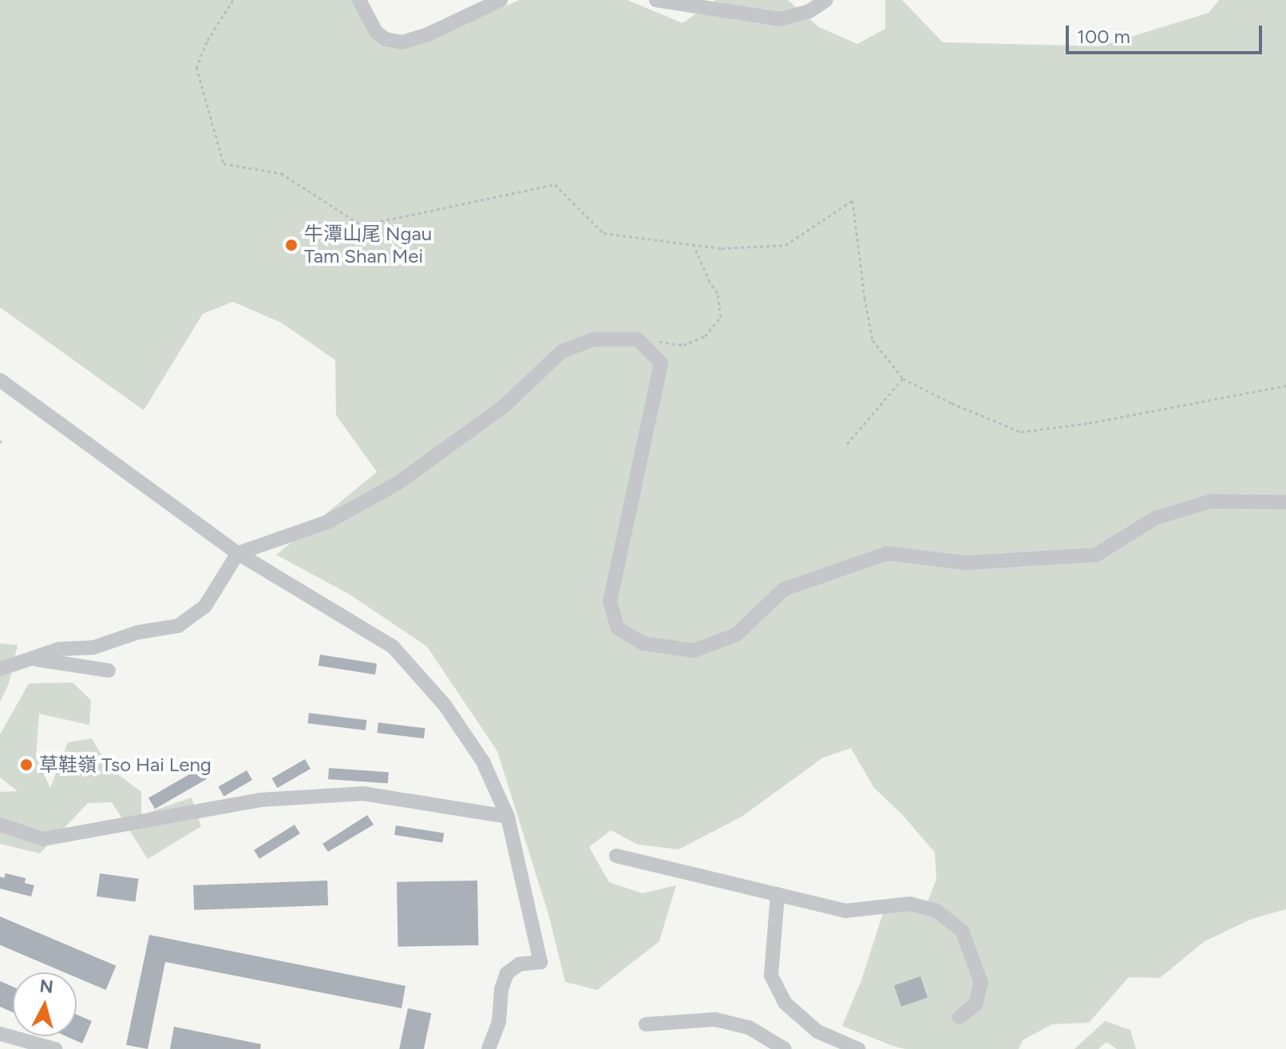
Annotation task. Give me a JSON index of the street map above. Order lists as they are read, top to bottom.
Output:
{
  "places": ["牛潭山尾 Ngau Tam Shan Mei", "草鞋嶺 Tso Hai Leng"],
  "scale_bar": "100 m",
  "north": "top"
}
